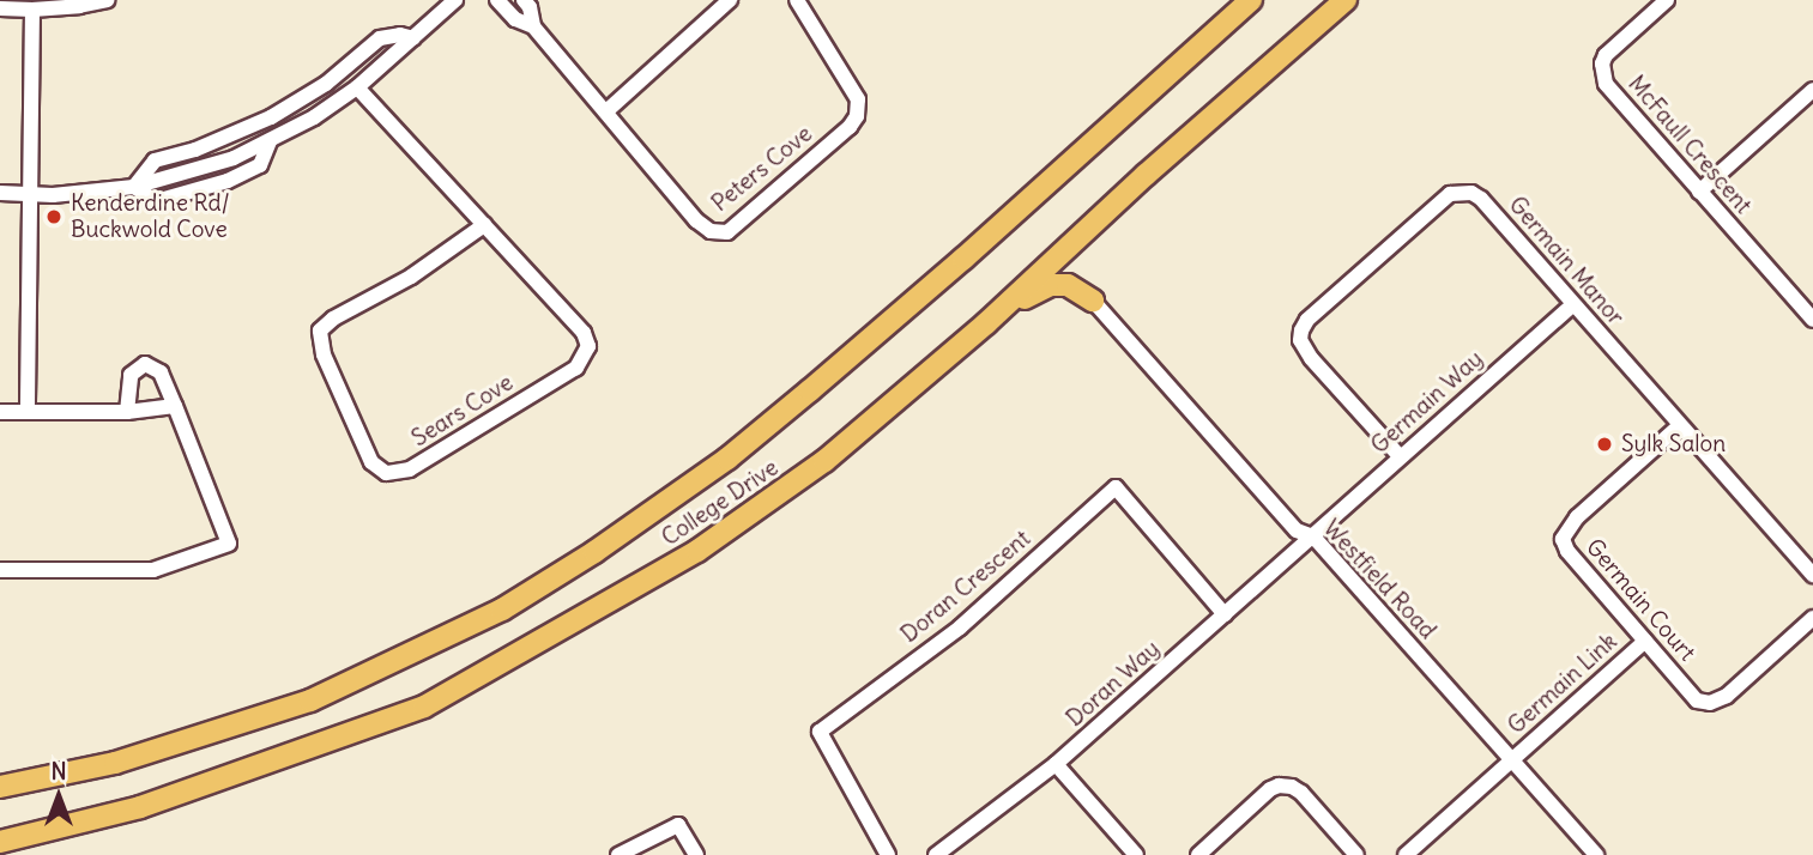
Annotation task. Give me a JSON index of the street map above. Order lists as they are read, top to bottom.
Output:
{
  "streets": {
    "highway": ["College Drive"],
    "street": [
      "McFaull Crescent",
      "Peters Cove",
      "Germain Manor",
      "Germain Way",
      "Sears Cove",
      "Westfield Road",
      "Doran Crescent",
      "Germain Court",
      "Doran Way",
      "Germain Link"
    ]
  },
  "crossings": [
    ["Germain Manor", "Germain Way"],
    ["Germain Manor", "Germain Court"],
    ["Germain Way", "Westfield Road"],
    ["Germain Way", "Doran Way"],
    ["Westfield Road", "Doran Way"],
    ["Westfield Road", "Germain Link"],
    ["Doran Crescent", "Doran Way"],
    ["Germain Court", "Germain Link"]
  ],
  "places": ["Kenderdine Rd/ Buckwold Cove", "Sylk Salon"],
  "north": "top"
}
